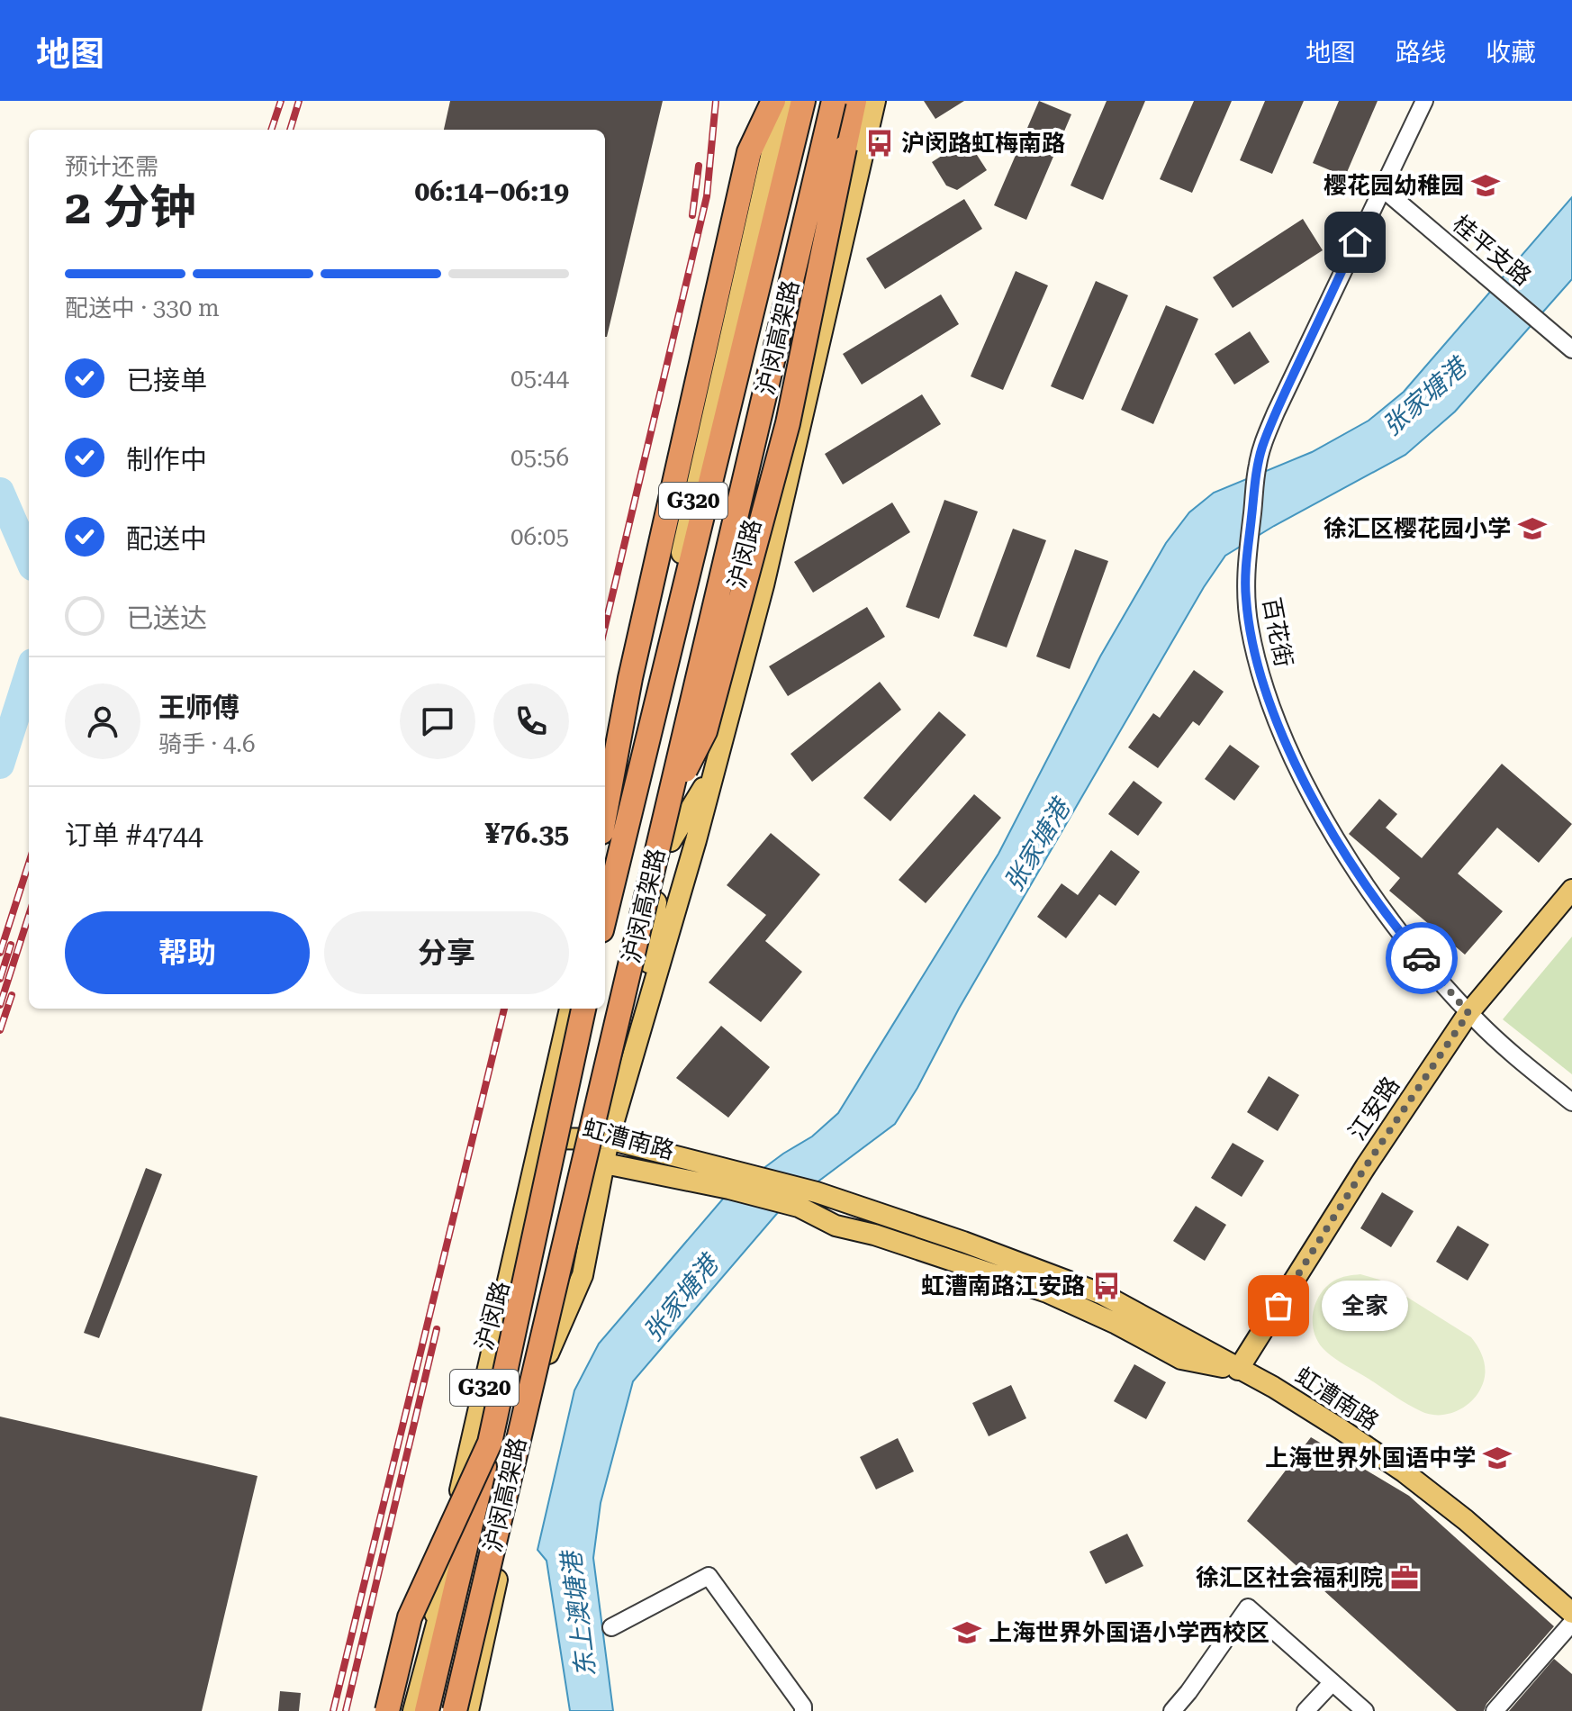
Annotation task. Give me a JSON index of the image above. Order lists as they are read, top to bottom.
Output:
{
  "streets": {
    "highway": ["沪闵高架路"],
    "main road": [
      "G320",
      "沪闵路",
      "江安路",
      "虹漕南路"
    ],
    "street": ["桂平支路", "百花街"]
  },
  "crossings": [
    ["桂平支路", "百花街"],
    ["沪闵高架路", "沪闵路"],
    ["沪闵路", "虹漕南路"],
    ["百花街", "江安路"],
    ["江安路", "虹漕南路"]
  ],
  "water": ["张家塘港", "东上澳塘港"],
  "places": {
    "bus stop": ["沪闵路虹梅南路", "虹漕南路江安路"],
    "school or university": [
      "樱花园幼稚园",
      "徐汇区樱花园小学",
      "上海世界外国语中学",
      "上海世界外国语小学西校区"
    ],
    "other": ["全家"],
    "office": ["徐汇区社会福利院"]
  },
  "page": {
    "header": "地图",
    "nav": ["地图", "路线", "收藏"],
    "heading": ["2 分钟", "预计还需", "06:14–06:19"],
    "panel": [
      "王师傅",
      "骑手 · 4.6",
      "订单 #4744",
      "¥76.35"
    ],
    "bar": "配送中 · 330 m",
    "list": [
      ["已接单", "05:44"],
      ["制作中", "05:56"],
      ["配送中", "06:05"],
      "已送达"
    ],
    "buttons": ["帮助", "分享"],
    "bubble": "全家"
  }
}
